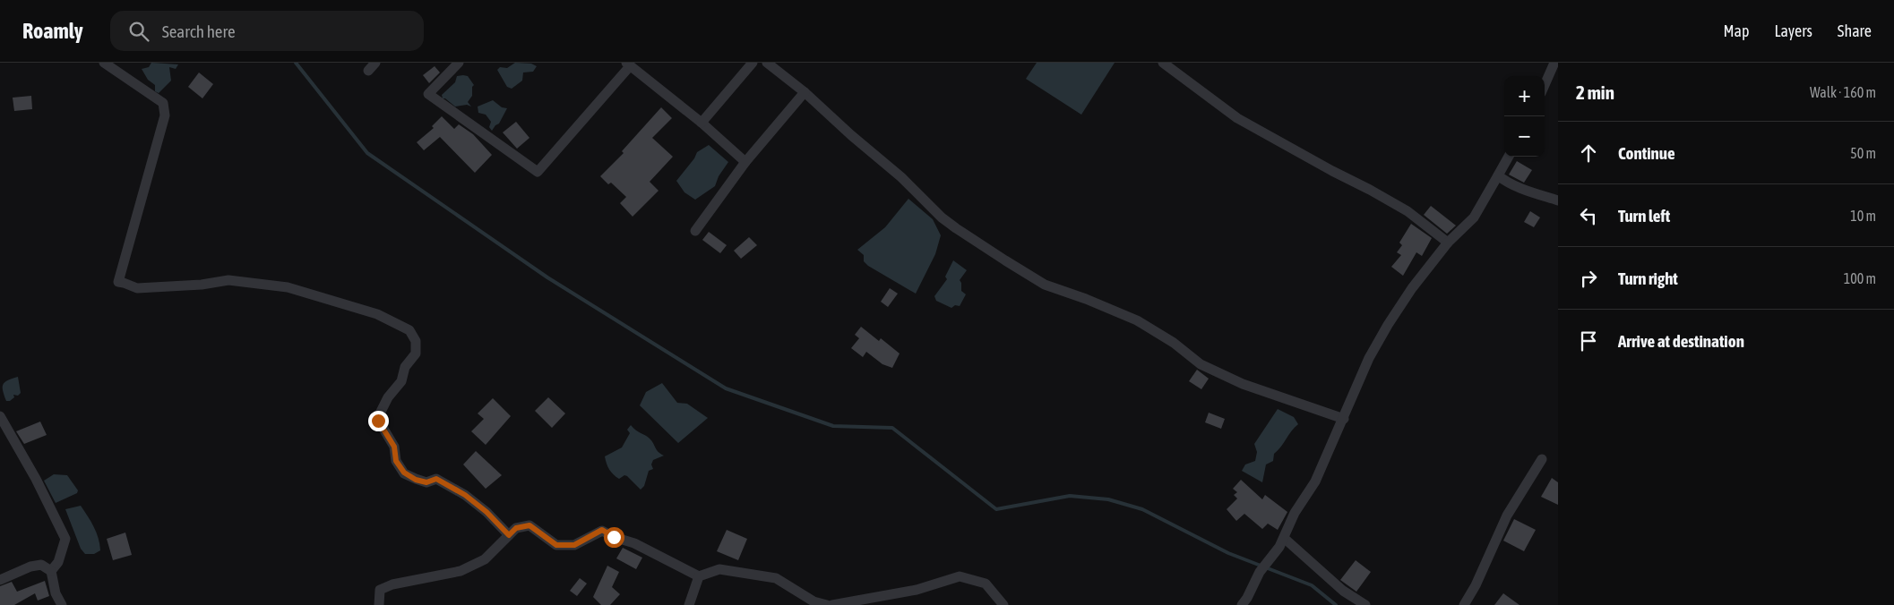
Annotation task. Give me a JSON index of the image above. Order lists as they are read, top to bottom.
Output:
{
  "page": {
    "header": "Roamly",
    "search": "Search here",
    "nav": ["Map", "Layers", "Share"],
    "heading": ["2 min", "Walk · 160 m"],
    "map_buttons": ["+", "−"],
    "list": [
      ["Continue", "50 m"],
      ["Turn left", "10 m"],
      ["Turn right", "100 m"],
      "Arrive at destination"
    ]
  }
}
